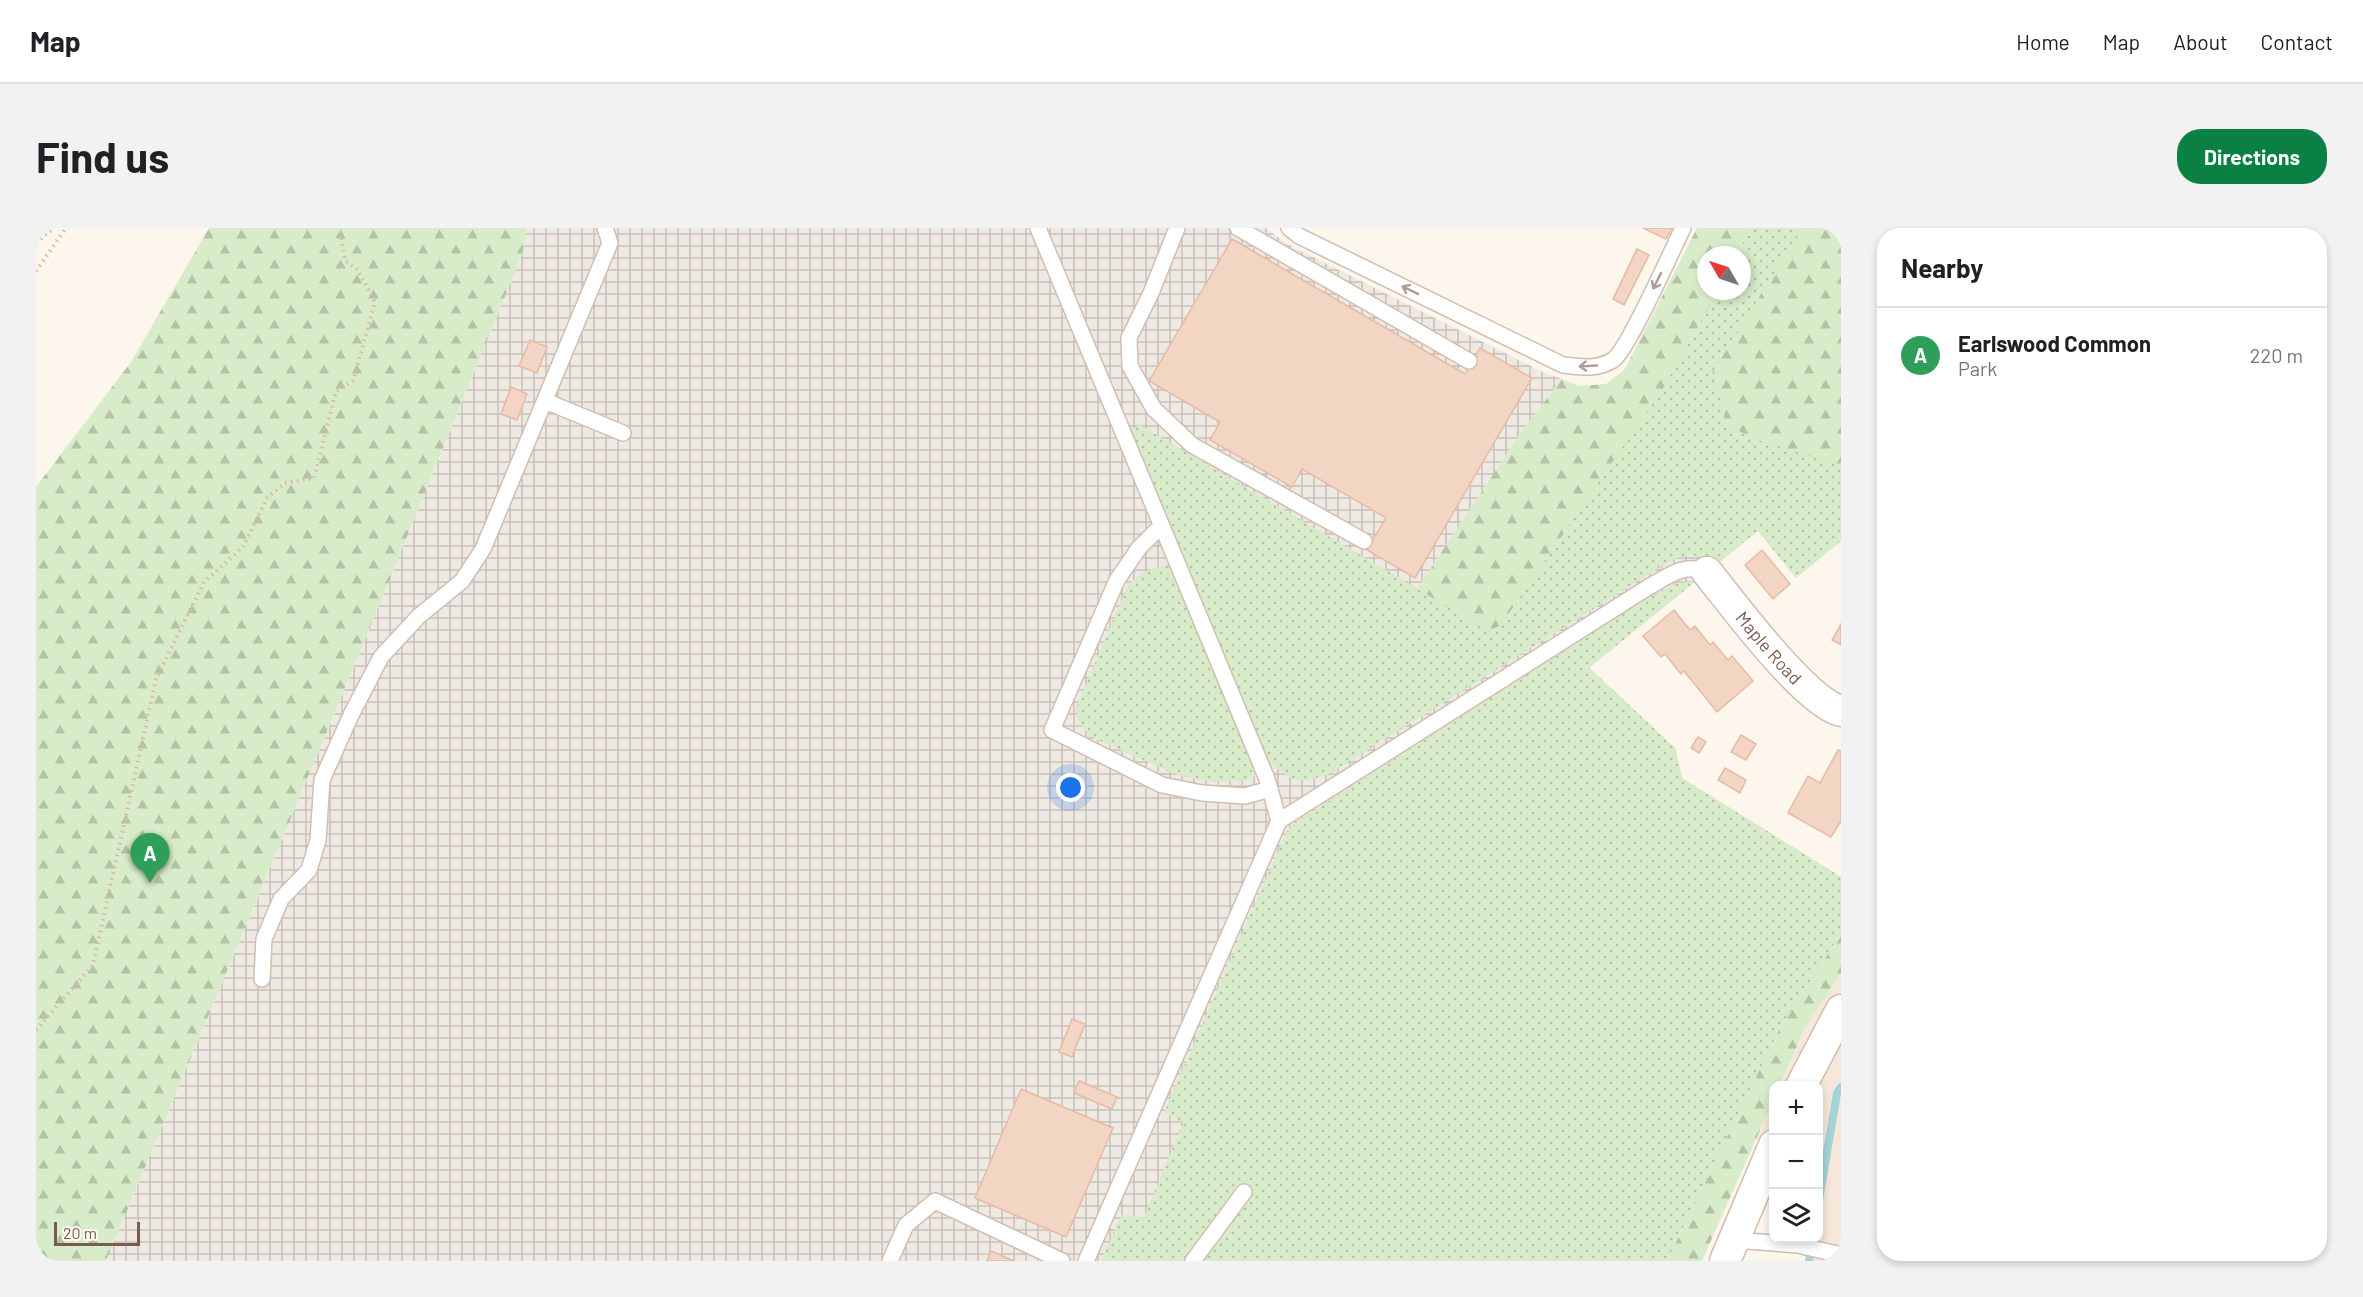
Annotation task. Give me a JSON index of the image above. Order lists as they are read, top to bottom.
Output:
{
  "streets": {
    "street": ["Maple Road"]
  },
  "scale_bar": "20 m",
  "north": "top left",
  "page": {
    "header": "Map",
    "nav": [
      "Home",
      "Map",
      "About",
      "Contact"
    ],
    "buttons": "Directions",
    "title": "Find us",
    "heading": "Nearby",
    "list": [
      {
        "mark": "A",
        "name": "Earlswood Common",
        "note": "Park",
        "value": "220 m"
      }
    ],
    "pins": "A",
    "map_buttons": ["+", "−"],
    "scale": "20 m"
  }
}
